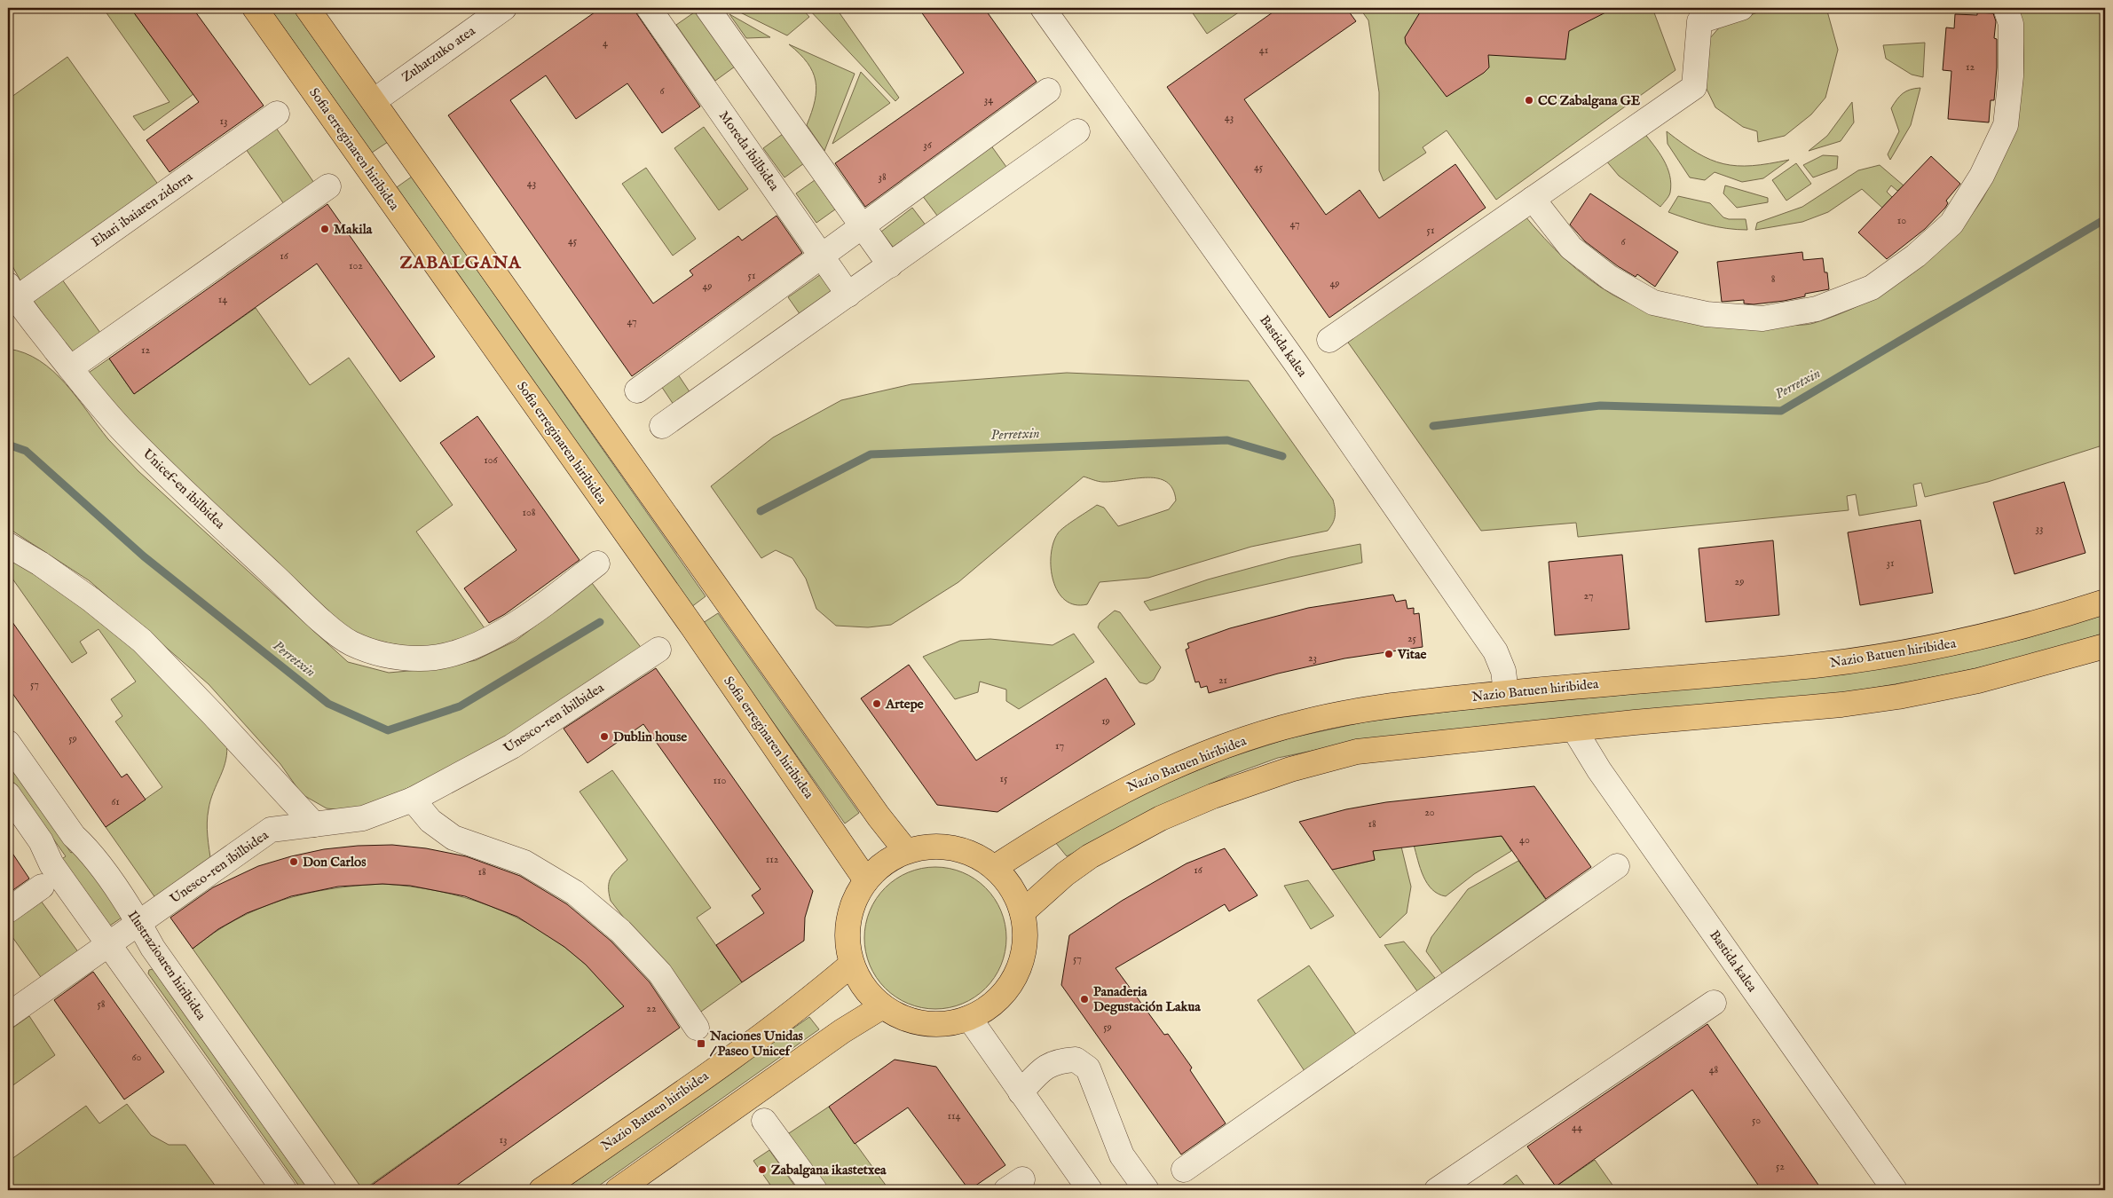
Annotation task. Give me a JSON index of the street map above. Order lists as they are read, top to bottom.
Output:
{
  "streets": {
    "main road": ["Sofia erreginaren hiribidea", "Nazio Batuen hiribidea"],
    "street": [
      "Zuhatzuko atea",
      "Moreda ibilbidea",
      "Ehari ibaiaren zidorra",
      "Bastida kalea",
      "Unicef-en ibilbidea",
      "Unesco-ren ibilbidea",
      "Ilustrazioaren hiribidea"
    ]
  },
  "crossings": [
    ["Ehari ibaiaren zidorra", "Unicef-en ibilbidea"],
    ["Bastida kalea", "Nazio Batuen hiribidea"],
    ["Unesco-ren ibilbidea", "Ilustrazioaren hiribidea"]
  ],
  "districts": ["ZABALGANA"],
  "water": ["Perretxin"],
  "places": {
    "other": [
      "CC Zabalgana GE",
      "Makila",
      "Vitae",
      "Artepe",
      "Dublin house",
      "Don Carlos",
      "Panaderia Degustación Lakua",
      "Zabalgana ikastetxea"
    ],
    "transit": ["Naciones Unidas / Paseo Unicef"]
  },
  "house_numbers": [
    "4",
    "41",
    "12",
    "6",
    "34",
    "43",
    "13",
    "36",
    "45",
    "38",
    "43",
    "10",
    "47",
    "51",
    "45",
    "6",
    "16",
    "102",
    "51",
    "8",
    "49",
    "49",
    "14",
    "47",
    "12",
    "106",
    "108",
    "33",
    "31",
    "29",
    "27",
    "25",
    "23",
    "21",
    "57",
    "19",
    "59",
    "17",
    "15",
    "110",
    "61",
    "20",
    "18",
    "40",
    "112",
    "16",
    "18",
    "57",
    "58",
    "22",
    "59",
    "60",
    "48",
    "114",
    "50",
    "44",
    "13",
    "52"
  ]
}
